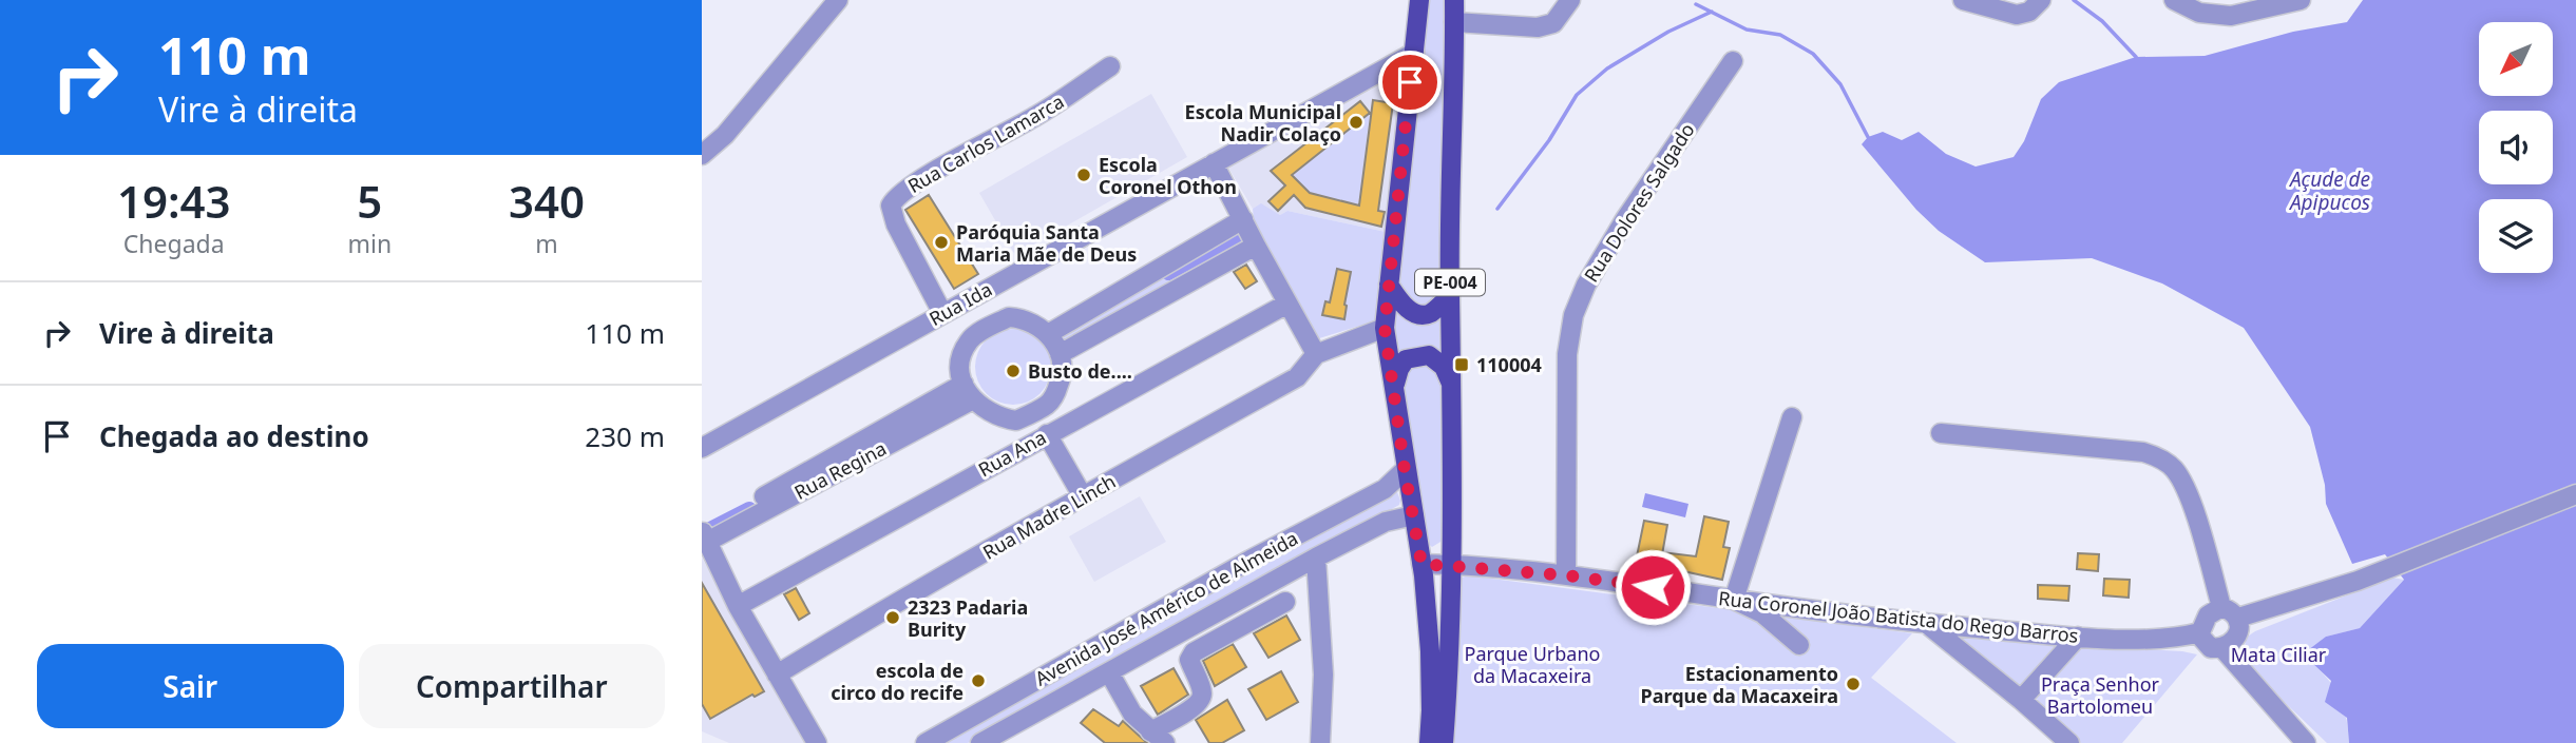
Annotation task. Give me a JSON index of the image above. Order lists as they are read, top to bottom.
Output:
{
  "streets": {
    "main road": ["PE-004"],
    "street": [
      "Rua Carlos Lamarca",
      "Rua Dolores Salgado",
      "Rua Ida",
      "Rua Ana",
      "Rua Regina",
      "Rua Madre Linch",
      "Avenida José Américo de Almeida",
      "Rua Coronel João Batista do Rego Barros"
    ]
  },
  "crossings": [
    ["Rua Carlos Lamarca", "Rua Ida"],
    ["Rua Dolores Salgado", "Rua Coronel João Batista do Rego Barros"],
    ["PE-004", "Rua Ida"],
    ["PE-004", "Avenida José Américo de Almeida"],
    ["PE-004", "Rua Coronel João Batista do Rego Barros"]
  ],
  "water": ["Açude de Apipucos"],
  "parks": ["Parque Urbano da Macaxeira", "Mata Ciliar", "Praça Senhor Bartolomeu"],
  "places": {
    "other": [
      "Escola Municipal Nadir Colaço",
      "Escola Coronel Othon",
      "Paróquia Santa Maria Mãe de Deus",
      "Busto de....",
      "2323 Padaria Burity",
      "escola de circo do recife",
      "Estacionamento Parque da Macaxeira"
    ],
    "transit": ["110004"]
  },
  "north": "bottom left",
  "page": {
    "turn": ["110 m", "Vire à direita"],
    "eta": [
      "19:43",
      "Chegada",
      "5",
      "min",
      "340",
      "m"
    ],
    "list": [
      {
        "name": "Vire à direita",
        "value": "110 m"
      },
      {
        "name": "Chegada ao destino",
        "value": "230 m"
      }
    ],
    "buttons": ["Sair", "Compartilhar"]
  }
}
